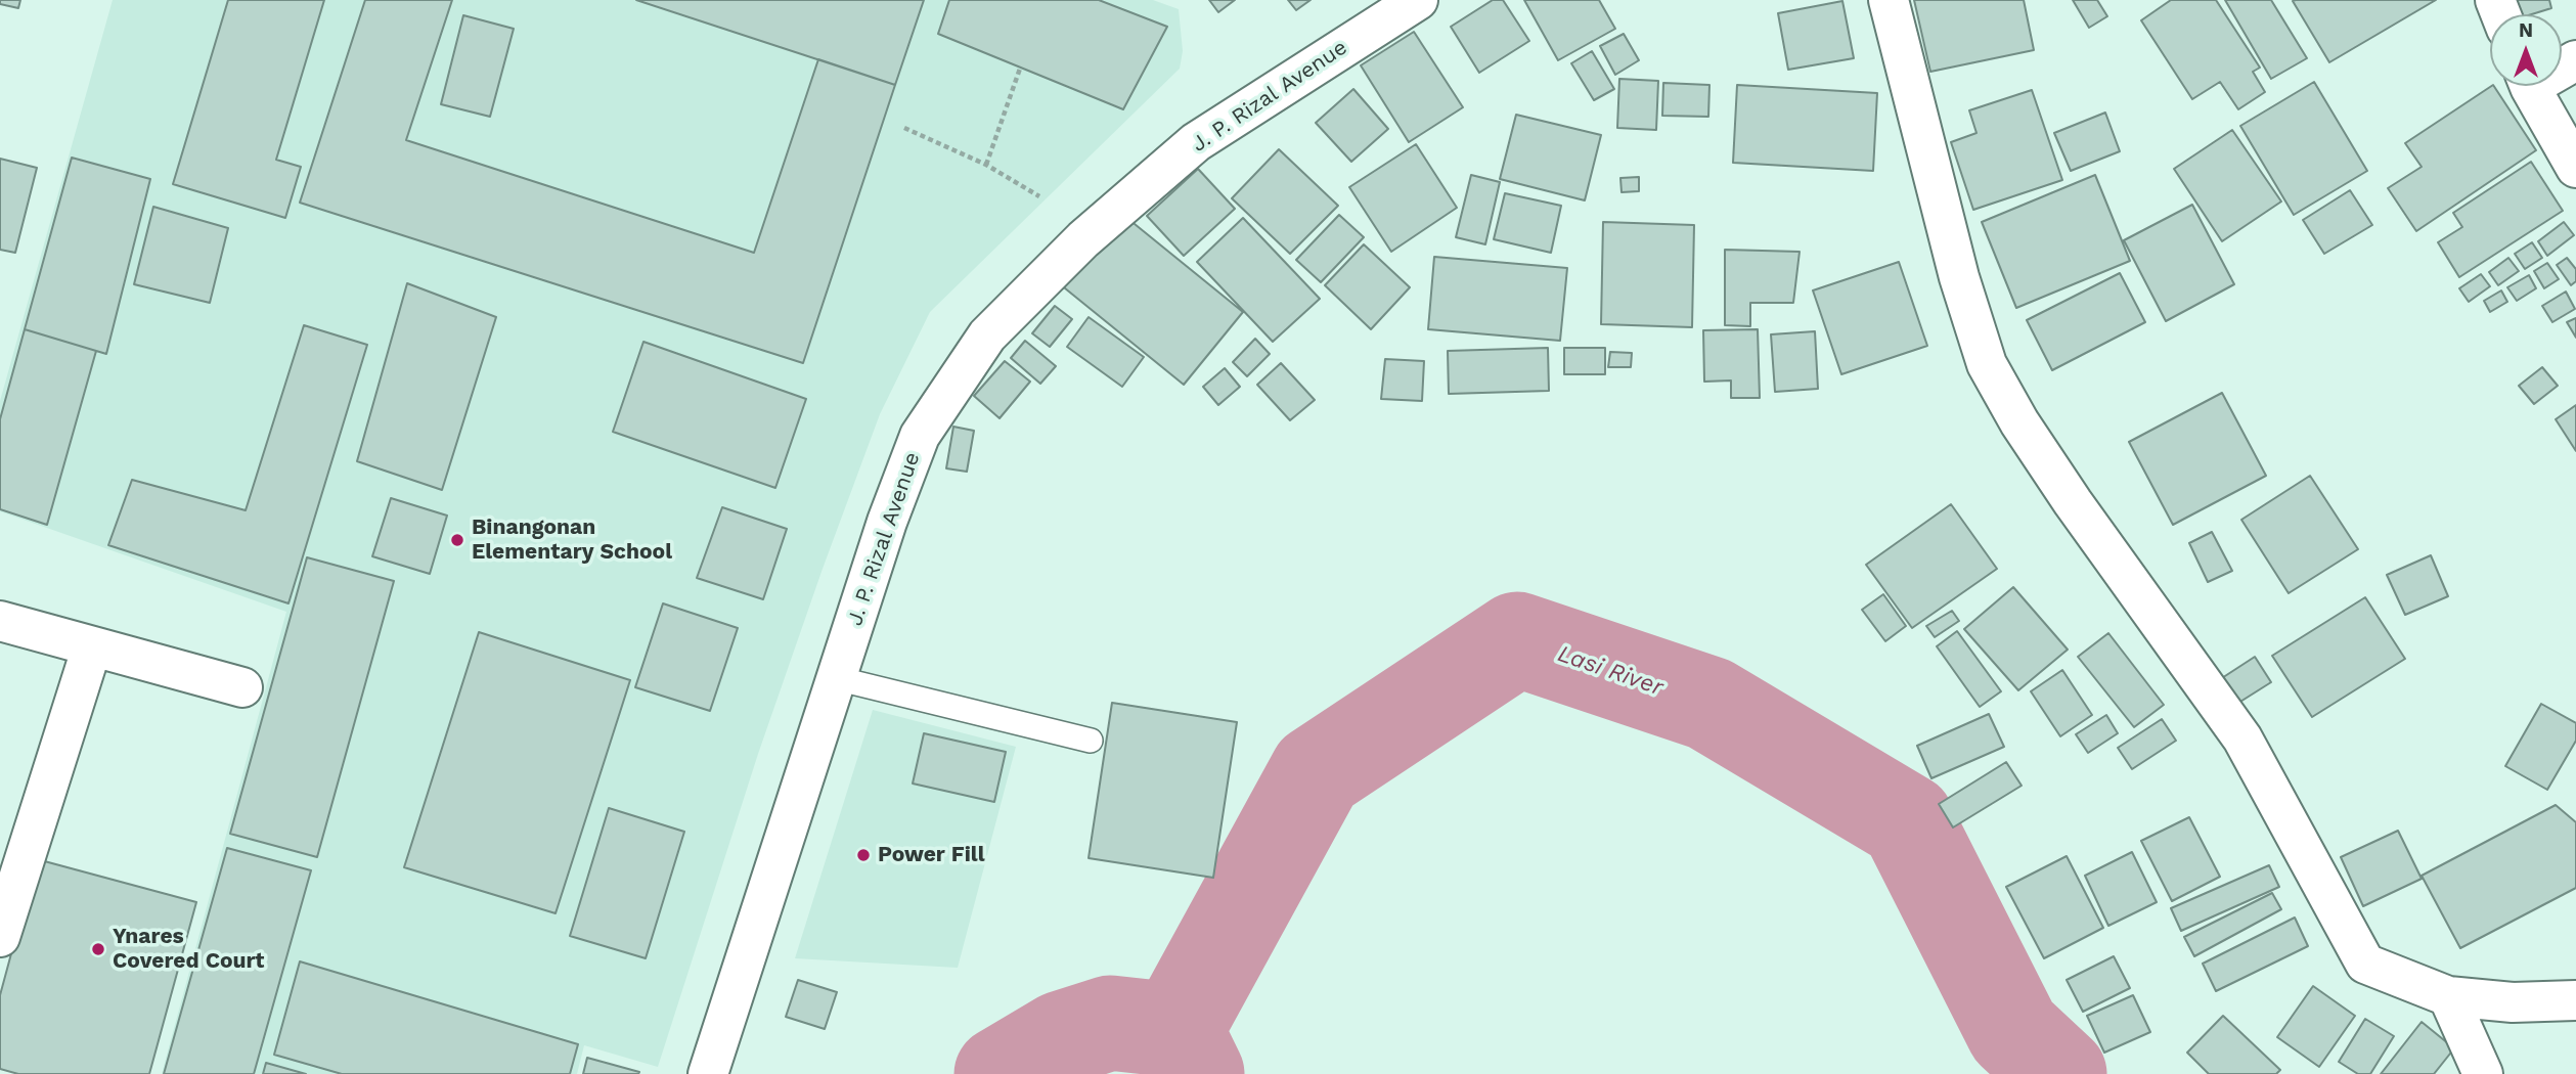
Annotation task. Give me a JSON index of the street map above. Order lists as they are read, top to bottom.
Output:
{
  "streets": {
    "street": ["J. P. Rizal Avenue"]
  },
  "water": ["Lasi River"],
  "places": ["Binangonan Elementary School", "Power Fill", "Ynares Covered Court"],
  "north": "top"
}
